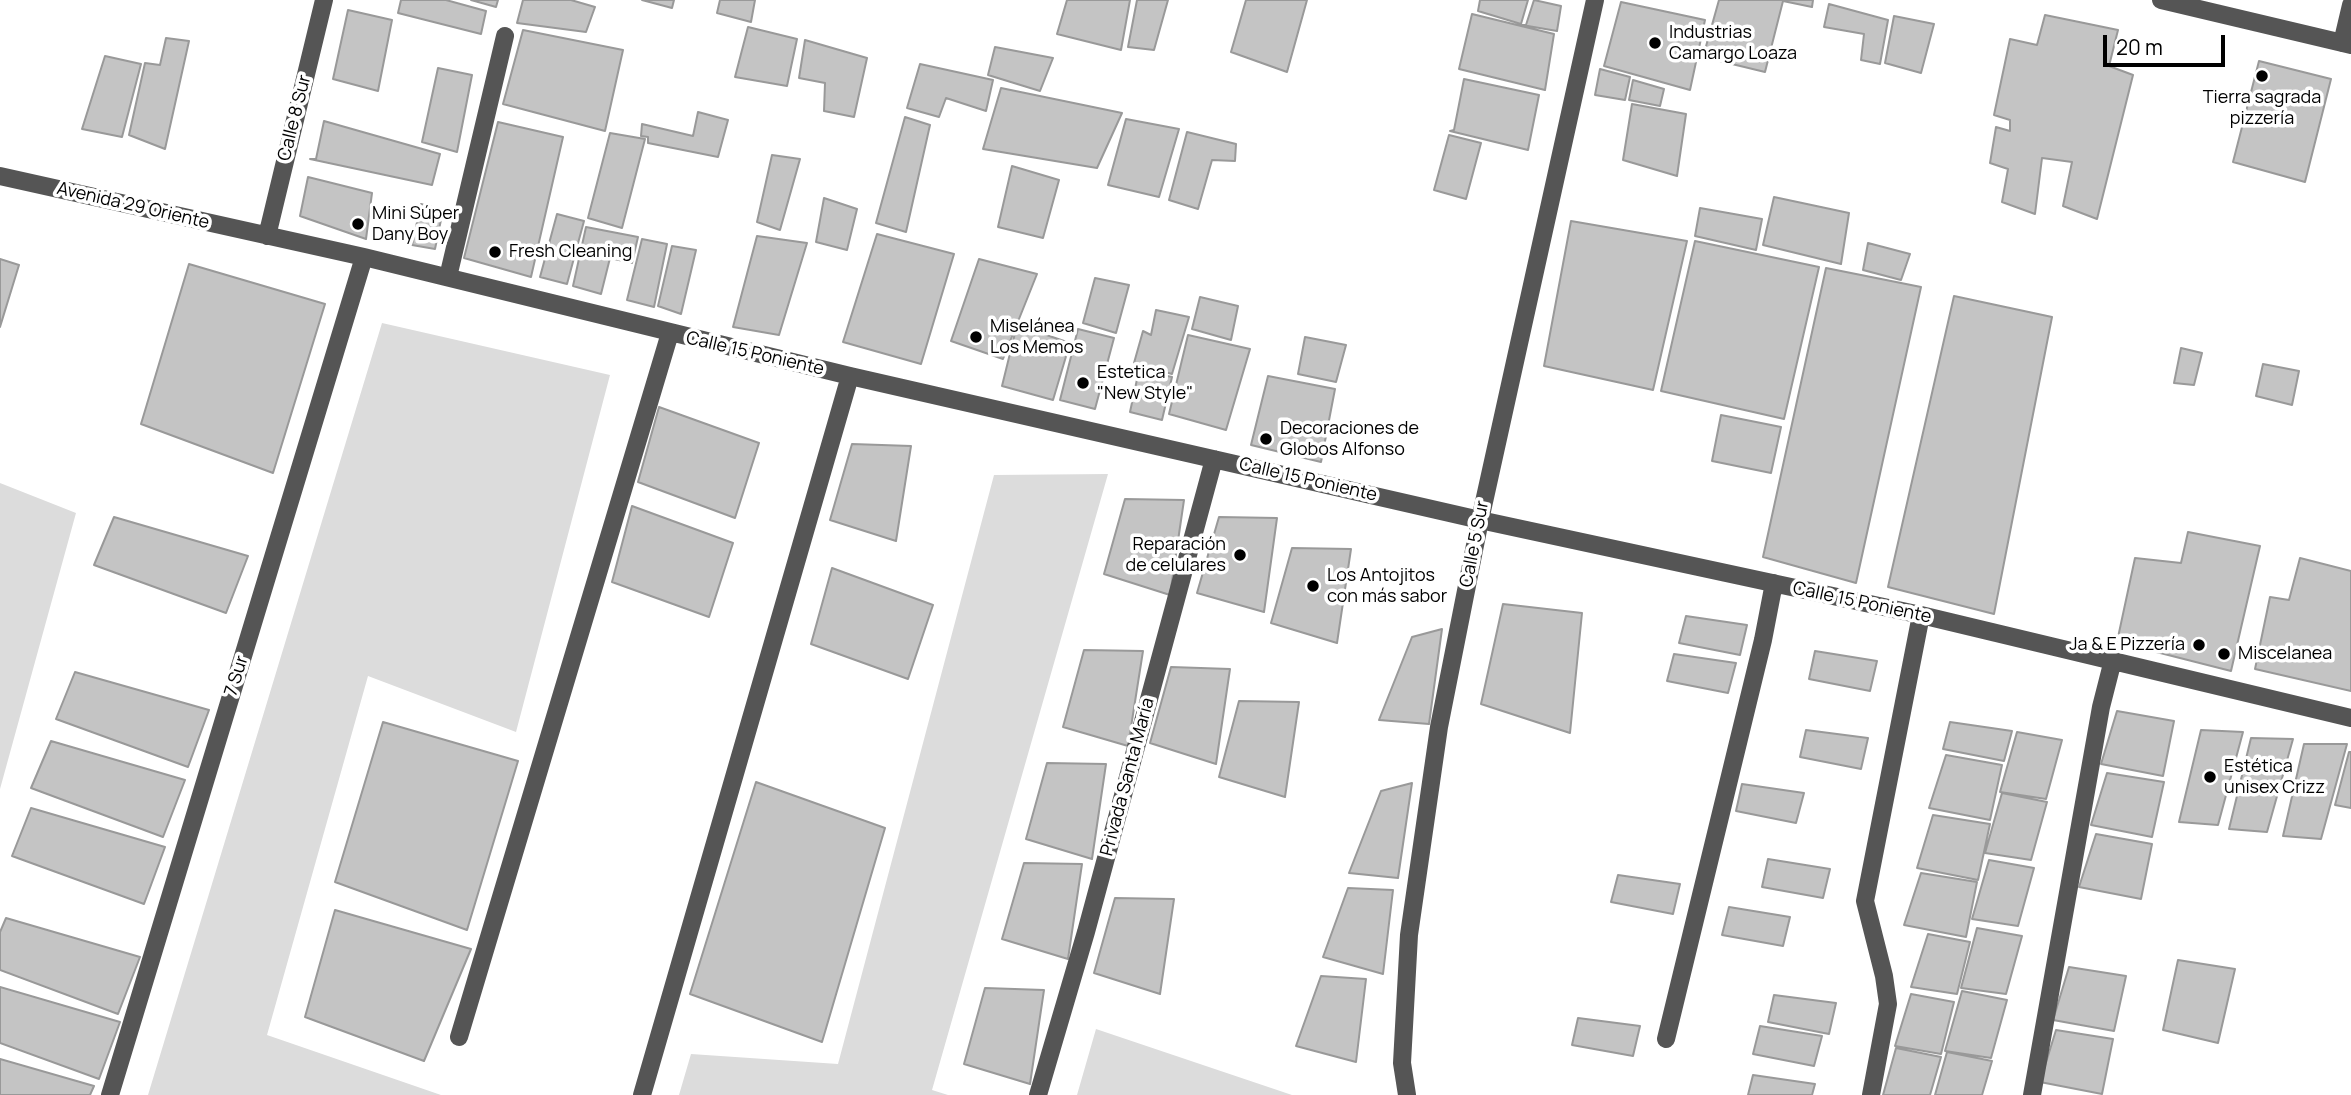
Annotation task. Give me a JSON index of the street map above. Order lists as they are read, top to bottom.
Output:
{
  "streets": {
    "street": [
      "Calle 8 Sur",
      "Avenida 29 Oriente",
      "Calle 15 Poniente",
      "Calle 5 Sur",
      "7 Sur",
      "Privada Santa María"
    ]
  },
  "crossings": [
    ["Calle 8 Sur", "Avenida 29 Oriente"],
    ["Calle 8 Sur", "Calle 15 Poniente"],
    ["Avenida 29 Oriente", "Calle 15 Poniente"],
    ["Calle 15 Poniente", "Calle 5 Sur"],
    ["Calle 15 Poniente", "7 Sur"],
    ["Calle 15 Poniente", "Privada Santa María"]
  ],
  "places": [
    "Industrias Camargo Loaza",
    "Tierra sagrada pizzería",
    "Mini Súper Dany Boy",
    "Fresh Cleaning",
    "Miselánea Los Memos",
    "Estetica \"New Style\"",
    "Decoraciones de Globos Alfonso",
    "Reparación de celulares",
    "Los Antojitos con más sabor",
    "Ja & E Pizzería",
    "Miscelanea",
    "Estética unisex Crizz"
  ],
  "scale_bar": "20 m"
}
